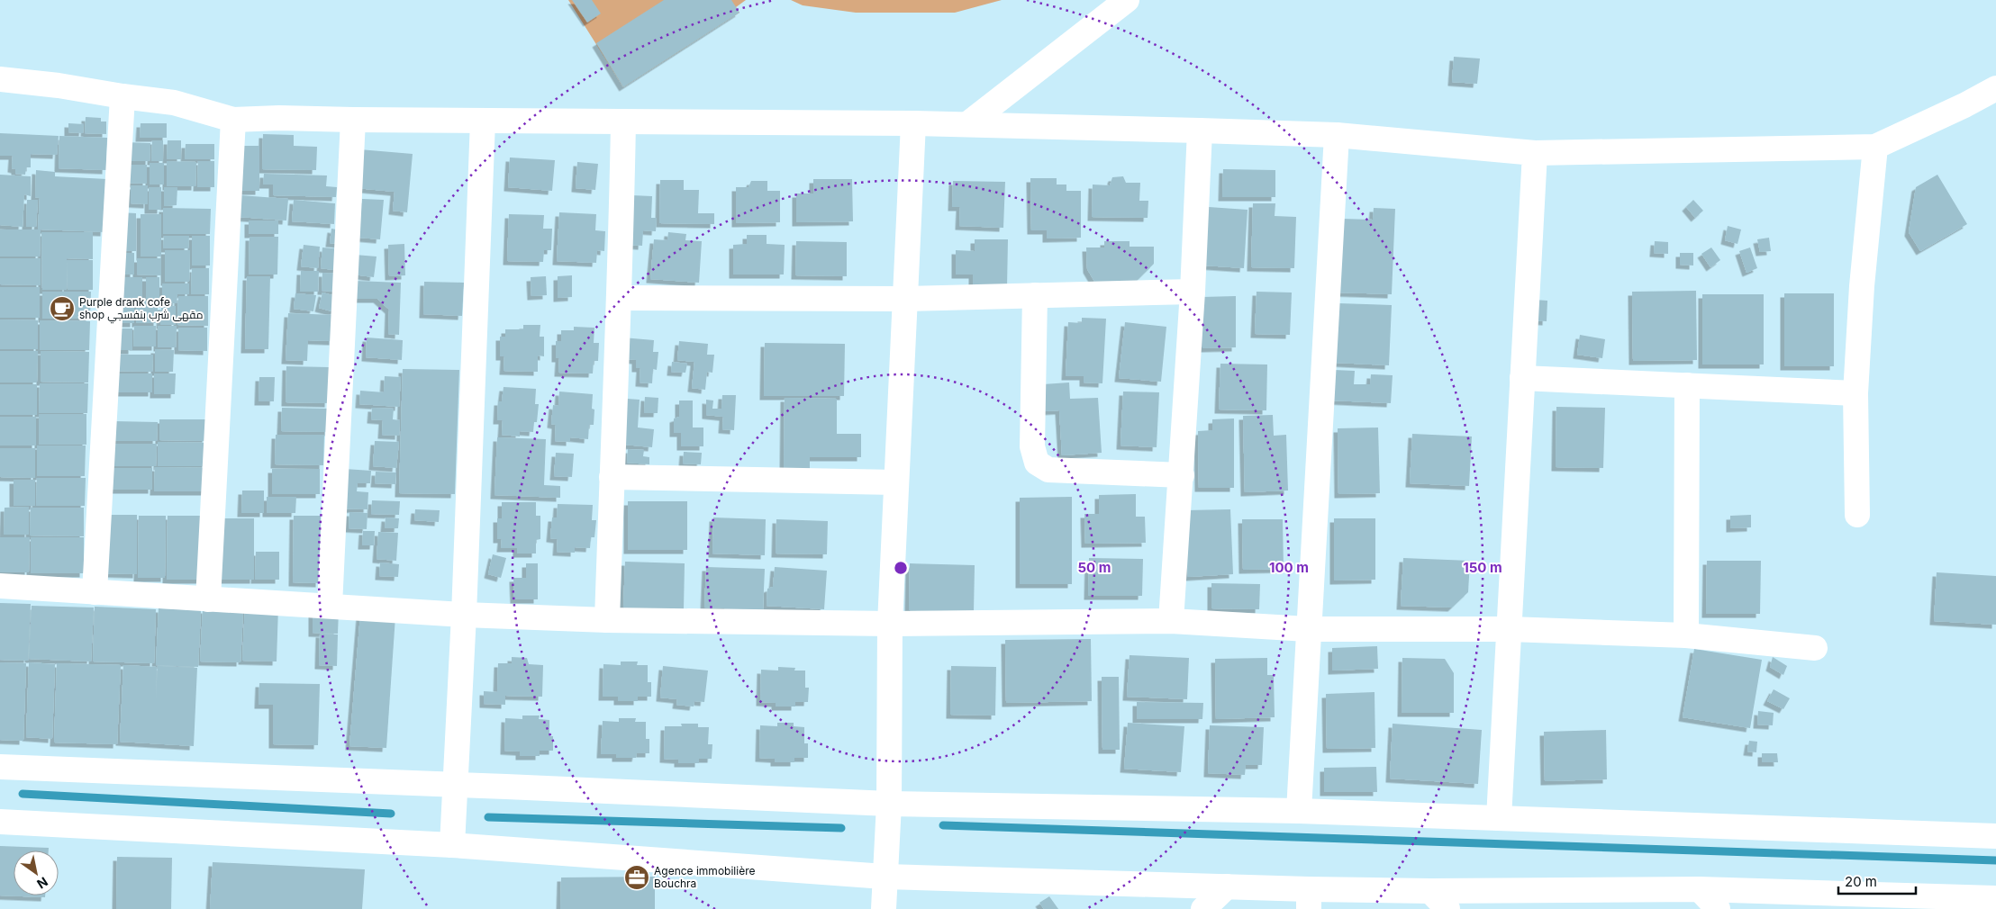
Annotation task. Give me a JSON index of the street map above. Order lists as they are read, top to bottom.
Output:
{
  "places": {
    "cafe": ["Purple drank cofe shop مقهى شرب بنفسجي"],
    "office": ["Agence immobilière Bouchra"]
  },
  "scale_bar": "20 m",
  "north": "bottom right",
  "rings": ["50 m", "100 m", "150 m"]
}
